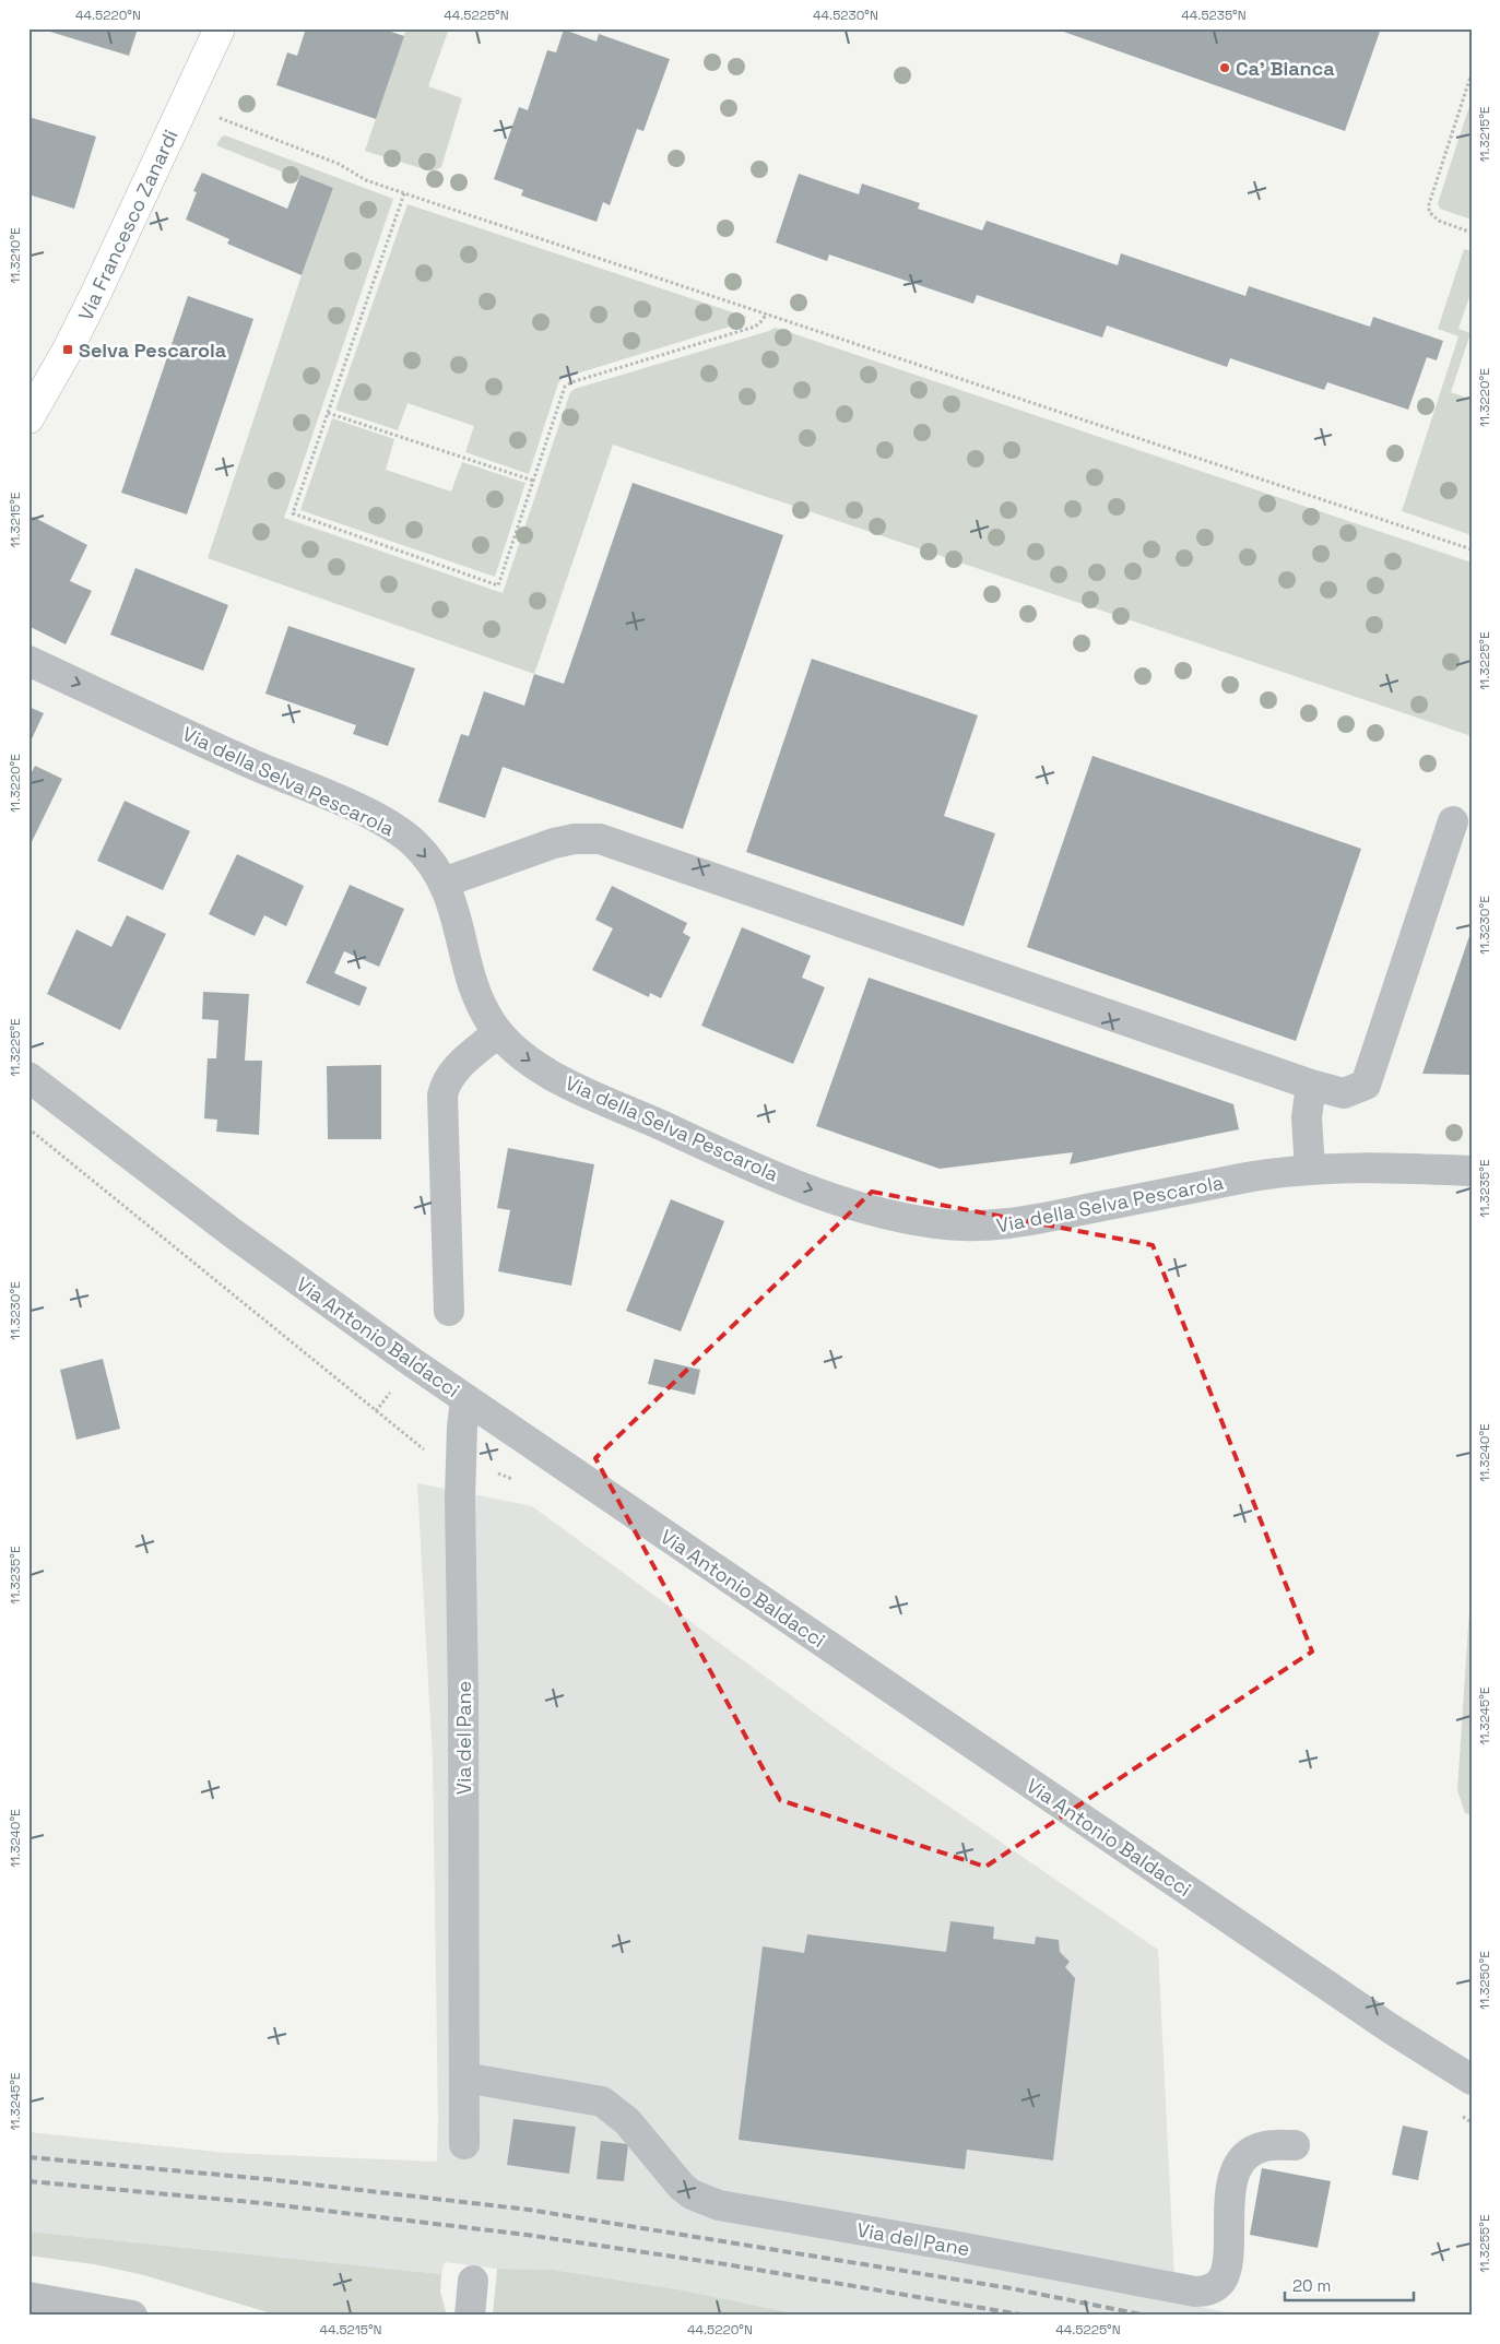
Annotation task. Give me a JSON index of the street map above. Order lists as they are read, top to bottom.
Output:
{
  "streets": {
    "main road": ["Via Francesco Zanardi"],
    "street": ["Via della Selva Pescarola", "Via Antonio Baldacci", "Via del Pane"]
  },
  "crossings": [
    ["Via Antonio Baldacci", "Via del Pane"]
  ],
  "places": {
    "other": ["Ca' Bianca"],
    "transit": ["Selva Pescarola"]
  },
  "scale_bar": "20 m",
  "coordinates": [
    "44.5220°N",
    "44.5225°N",
    "44.5230°N",
    "44.5235°N",
    "11.3215°E",
    "11.3210°E",
    "11.3220°E",
    "11.3225°E",
    "11.3230°E",
    "11.3235°E",
    "11.3240°E",
    "11.3245°E",
    "11.3250°E",
    "11.3255°E",
    "44.5215°N"
  ]
}
